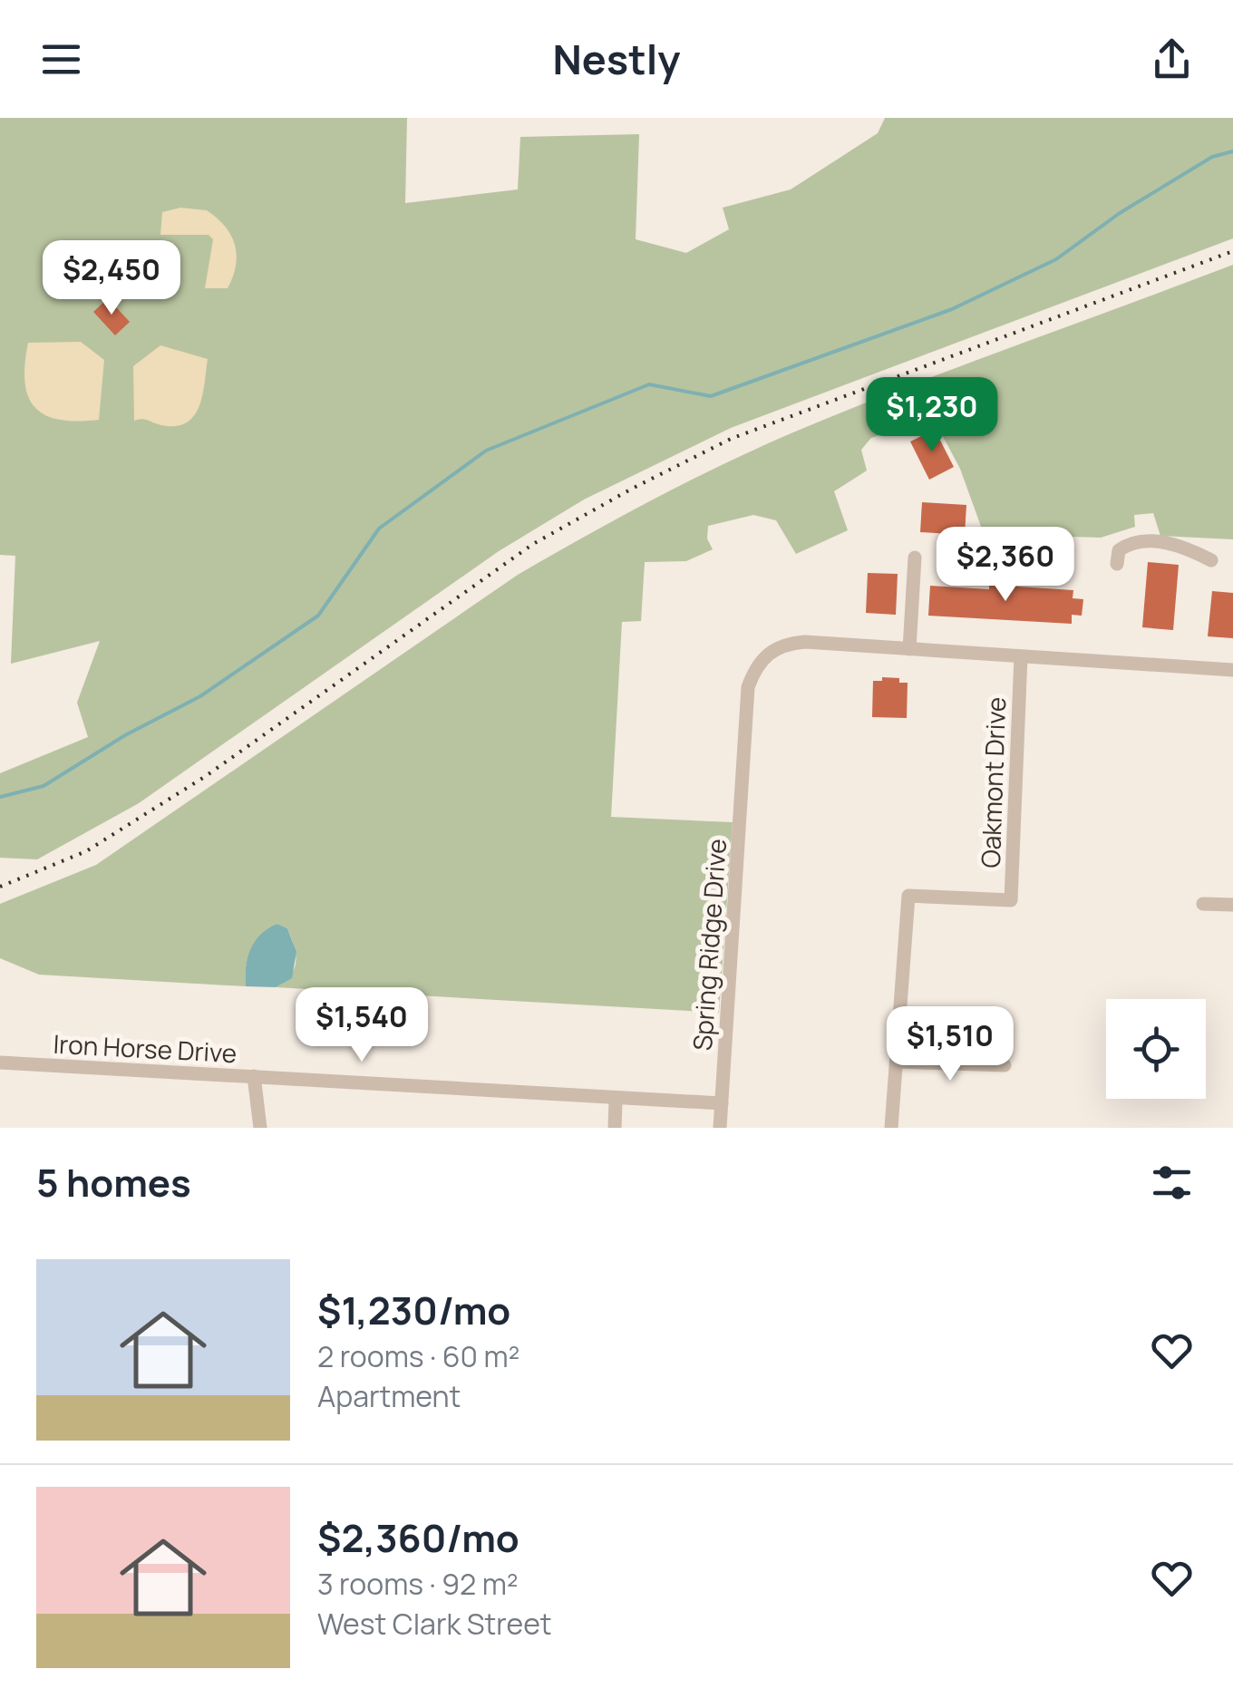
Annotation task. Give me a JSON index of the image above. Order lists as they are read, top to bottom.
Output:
{
  "streets": {
    "street": ["Oakmont Drive", "Spring Ridge Drive", "Iron Horse Drive"]
  },
  "crossings": [
    ["Oakmont Drive", "Spring Ridge Drive"],
    ["Spring Ridge Drive", "Iron Horse Drive"]
  ],
  "page": {
    "header": "Nestly",
    "price": [
      "$2,450",
      "$1,230",
      "$2,360",
      "$1,540",
      "$1,510"
    ],
    "heading": "5 homes",
    "list": [
      {
        "name": "$1,230/mo",
        "note": "2 rooms · 60 m² · Apartment"
      },
      {
        "name": "$2,360/mo",
        "note": "3 rooms · 92 m² · West Clark Street"
      }
    ]
  }
}
